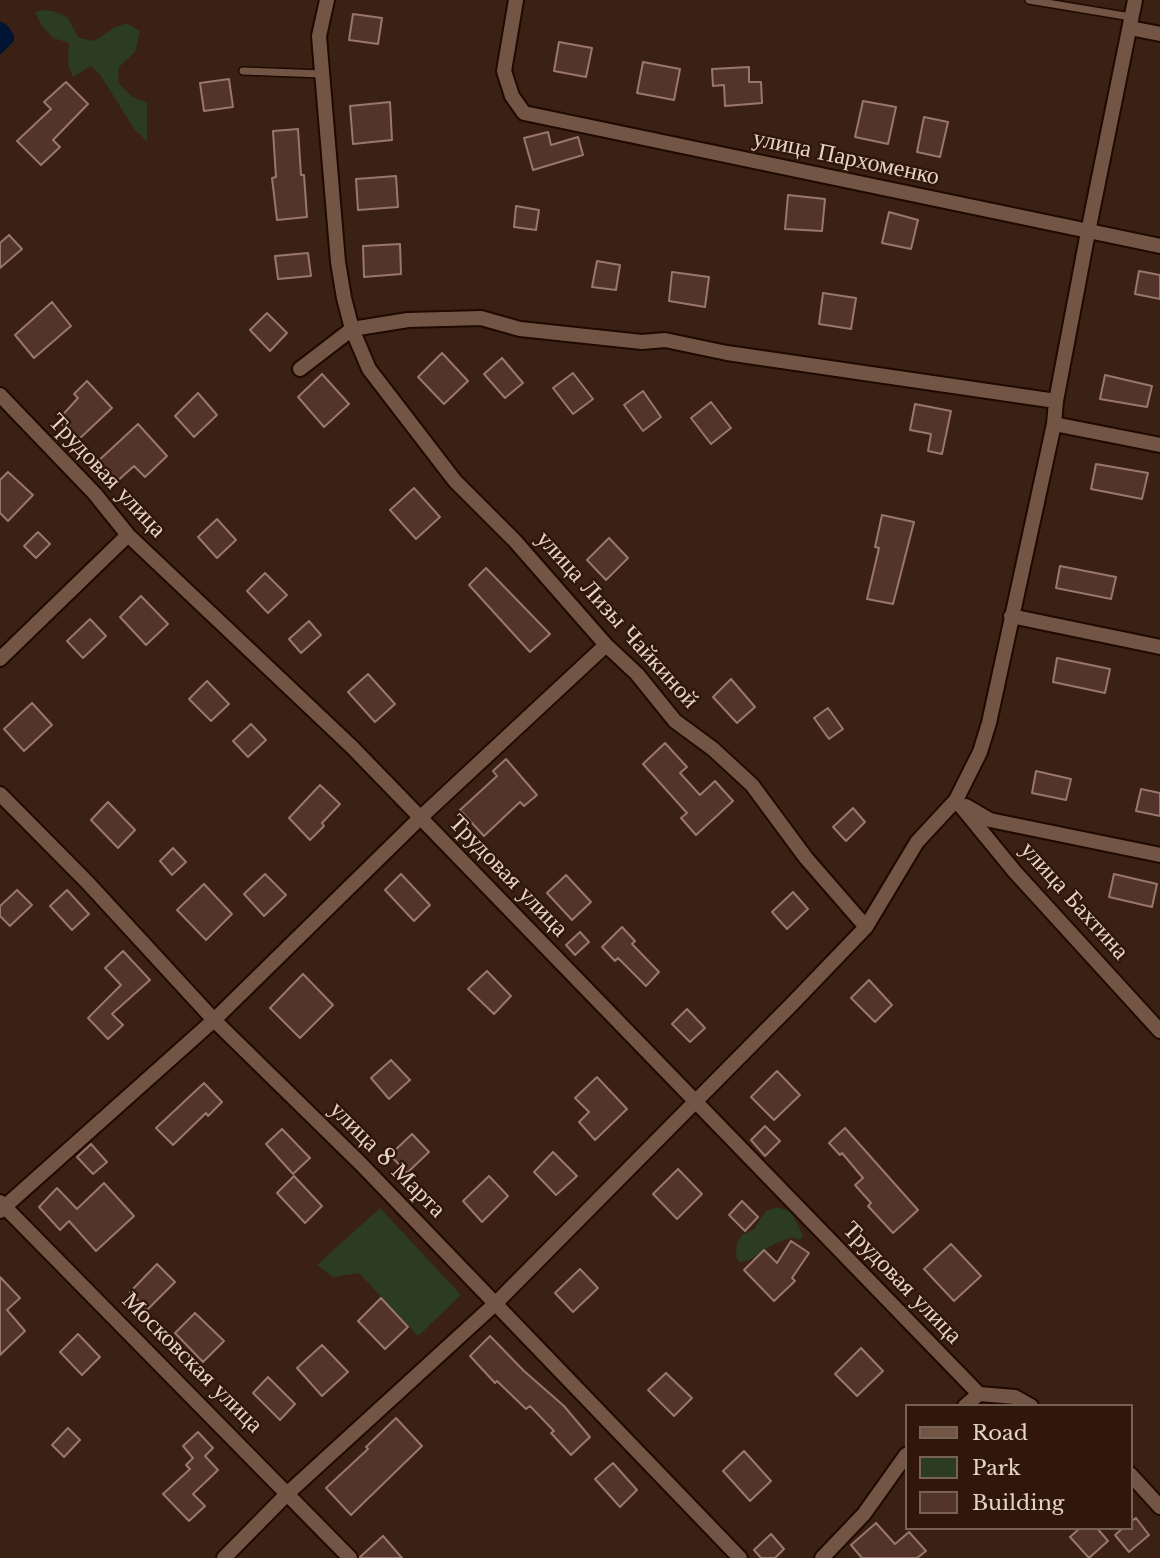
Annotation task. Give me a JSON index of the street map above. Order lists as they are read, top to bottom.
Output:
{
  "streets": {
    "street": [
      "улица Пархоменко",
      "Трудовая улица",
      "улица Лизы Чайкиной",
      "улица Бахтина",
      "улица 8 Марта",
      "Московская улица"
    ]
  },
  "legend": ["Road", "Park", "Building"]
}
